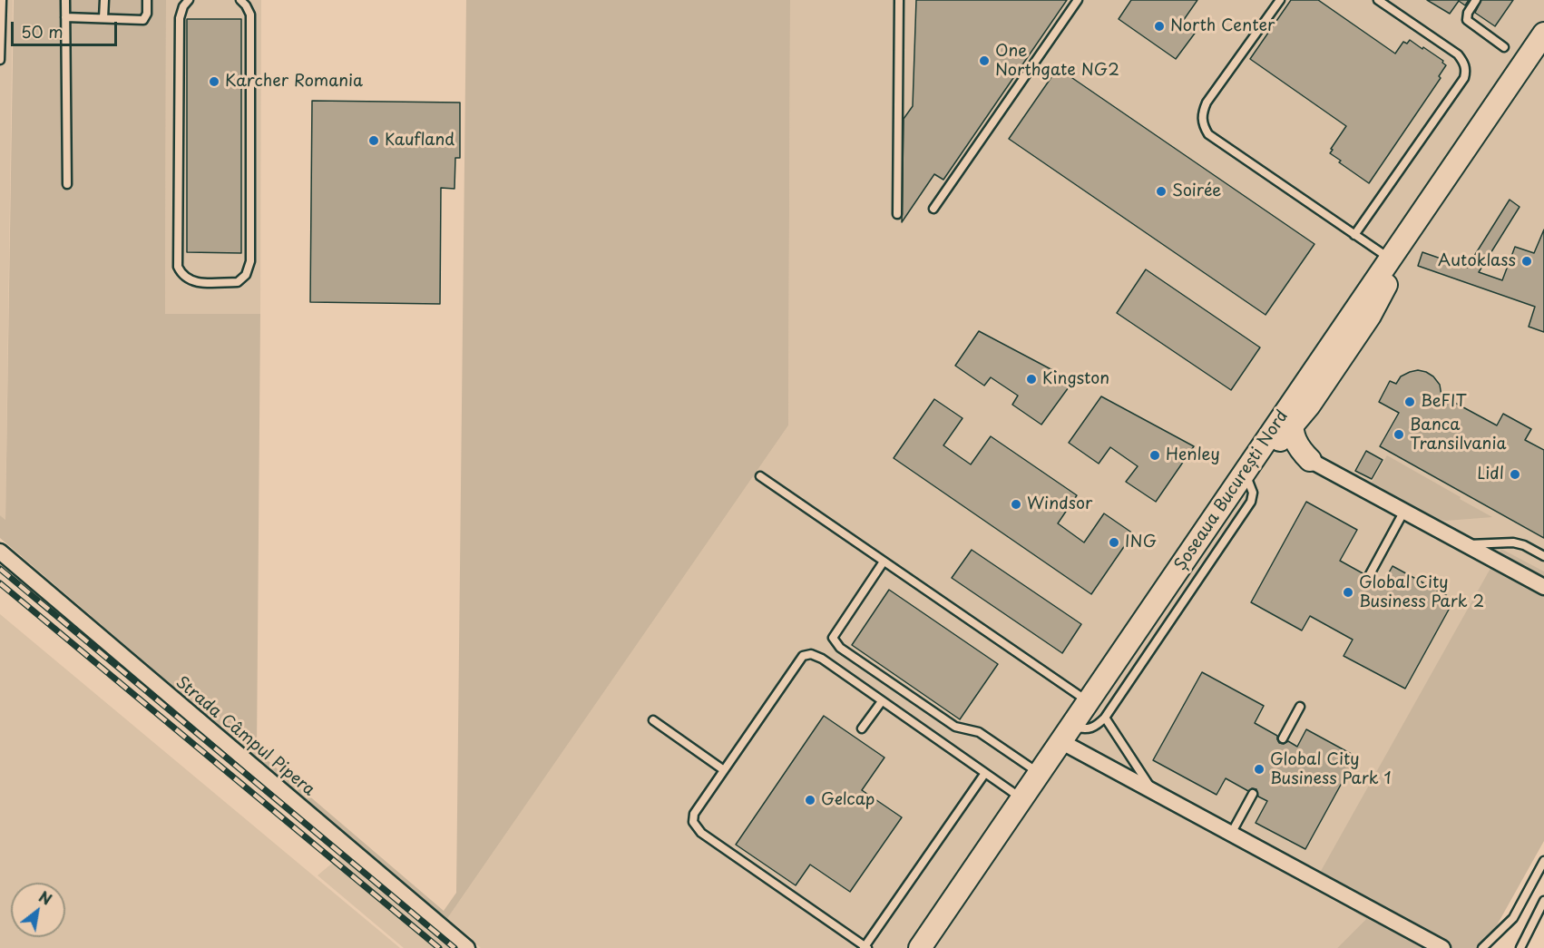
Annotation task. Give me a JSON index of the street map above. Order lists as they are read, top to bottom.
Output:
{
  "streets": {
    "main road": ["Șoseaua București Nord"],
    "street": ["Strada Câmpul Pipera"]
  },
  "places": [
    "North Center",
    "One Northgate NG2",
    "Karcher Romania",
    "Kaufland",
    "Soirée",
    "Autoklass",
    "Kingston",
    "BeFIT",
    "Banca Transilvania",
    "Henley",
    "Lidl",
    "Windsor",
    "ING",
    "Global City Business Park 2",
    "Global City Business Park 1",
    "Gelcap"
  ],
  "scale_bar": "50 m",
  "north": "top right"
}
